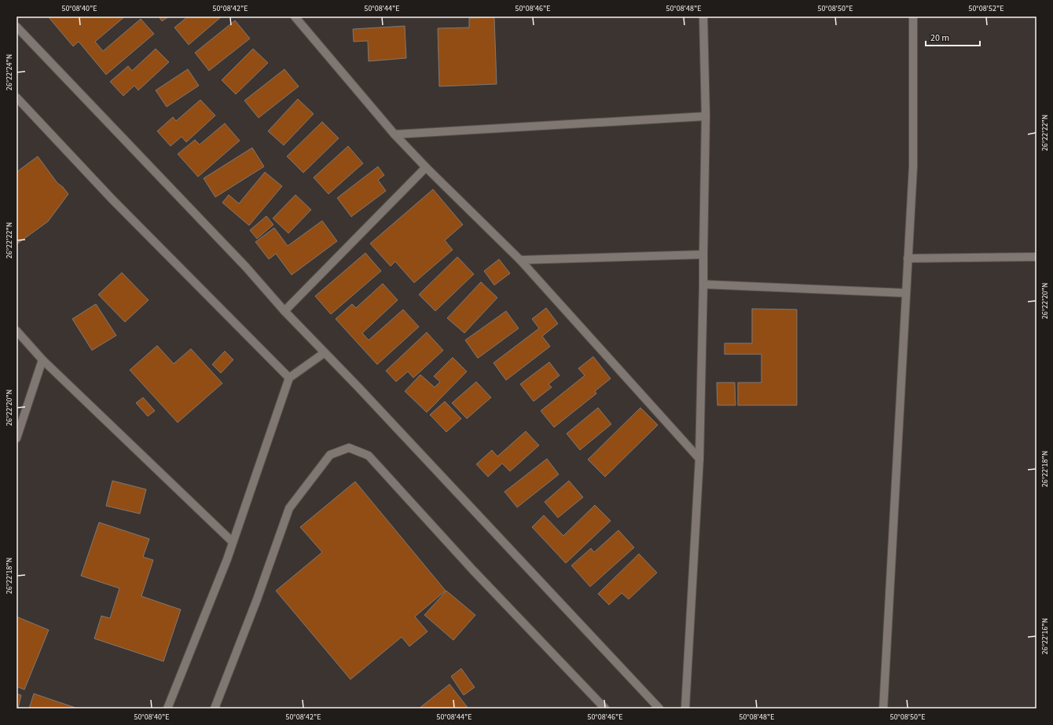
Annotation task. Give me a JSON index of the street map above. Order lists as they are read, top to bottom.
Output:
{
  "scale_bar": "20 m",
  "coordinates": [
    "50°08'40\"E",
    "50°08'42\"E",
    "50°08'44\"E",
    "50°08'46\"E",
    "50°08'48\"E",
    "50°08'50\"E",
    "50°08'52\"E",
    "26°22'24\"N",
    "26°22'22\"N",
    "26°22'20\"N",
    "26°22'18\"N",
    "26°22'16\"N"
  ]
}
